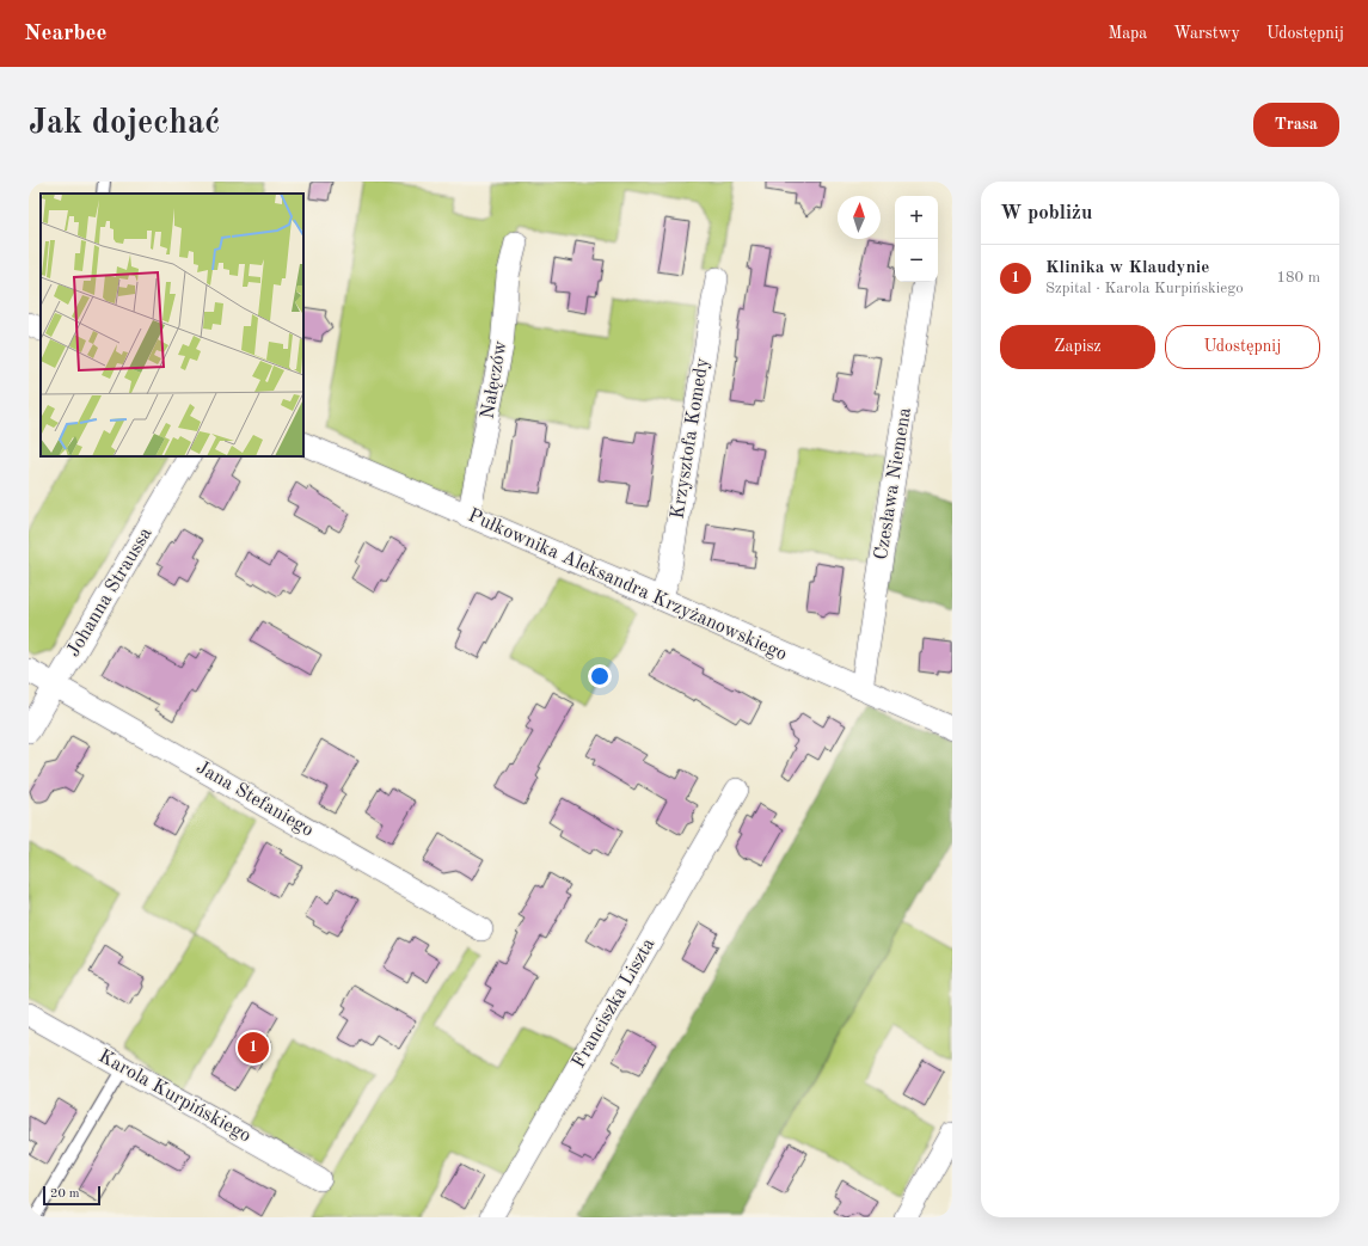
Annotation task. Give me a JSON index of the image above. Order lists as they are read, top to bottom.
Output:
{
  "streets": {
    "street": [
      "Nałęczów",
      "Krzysztofa Komedy",
      "Czesława Niemena",
      "Pułkownika Aleksandra Krzyżanowskiego",
      "Johanna Straussa",
      "Jana Stefaniego",
      "Franciszka Liszta",
      "Karola Kurpińskiego"
    ]
  },
  "crossings": [
    ["Nałęczów", "Pułkownika Aleksandra Krzyżanowskiego"],
    ["Krzysztofa Komedy", "Pułkownika Aleksandra Krzyżanowskiego"],
    ["Czesława Niemena", "Pułkownika Aleksandra Krzyżanowskiego"],
    ["Johanna Straussa", "Jana Stefaniego"]
  ],
  "scale_bar": "20 m",
  "north": "top",
  "page": {
    "header": "Nearbee",
    "nav": ["Mapa", "Warstwy", "Udostępnij"],
    "buttons": [
      "Trasa",
      ["Zapisz", "Udostępnij"]
    ],
    "title": "Jak dojechać",
    "heading": "W pobliżu",
    "map_buttons": ["+", "−"],
    "list": [
      {
        "mark": "1",
        "name": "Klinika w Klaudynie",
        "note": "Szpital · Karola Kurpińskiego",
        "value": "180 m"
      }
    ],
    "pins": "1",
    "scale": "20 m"
  }
}
